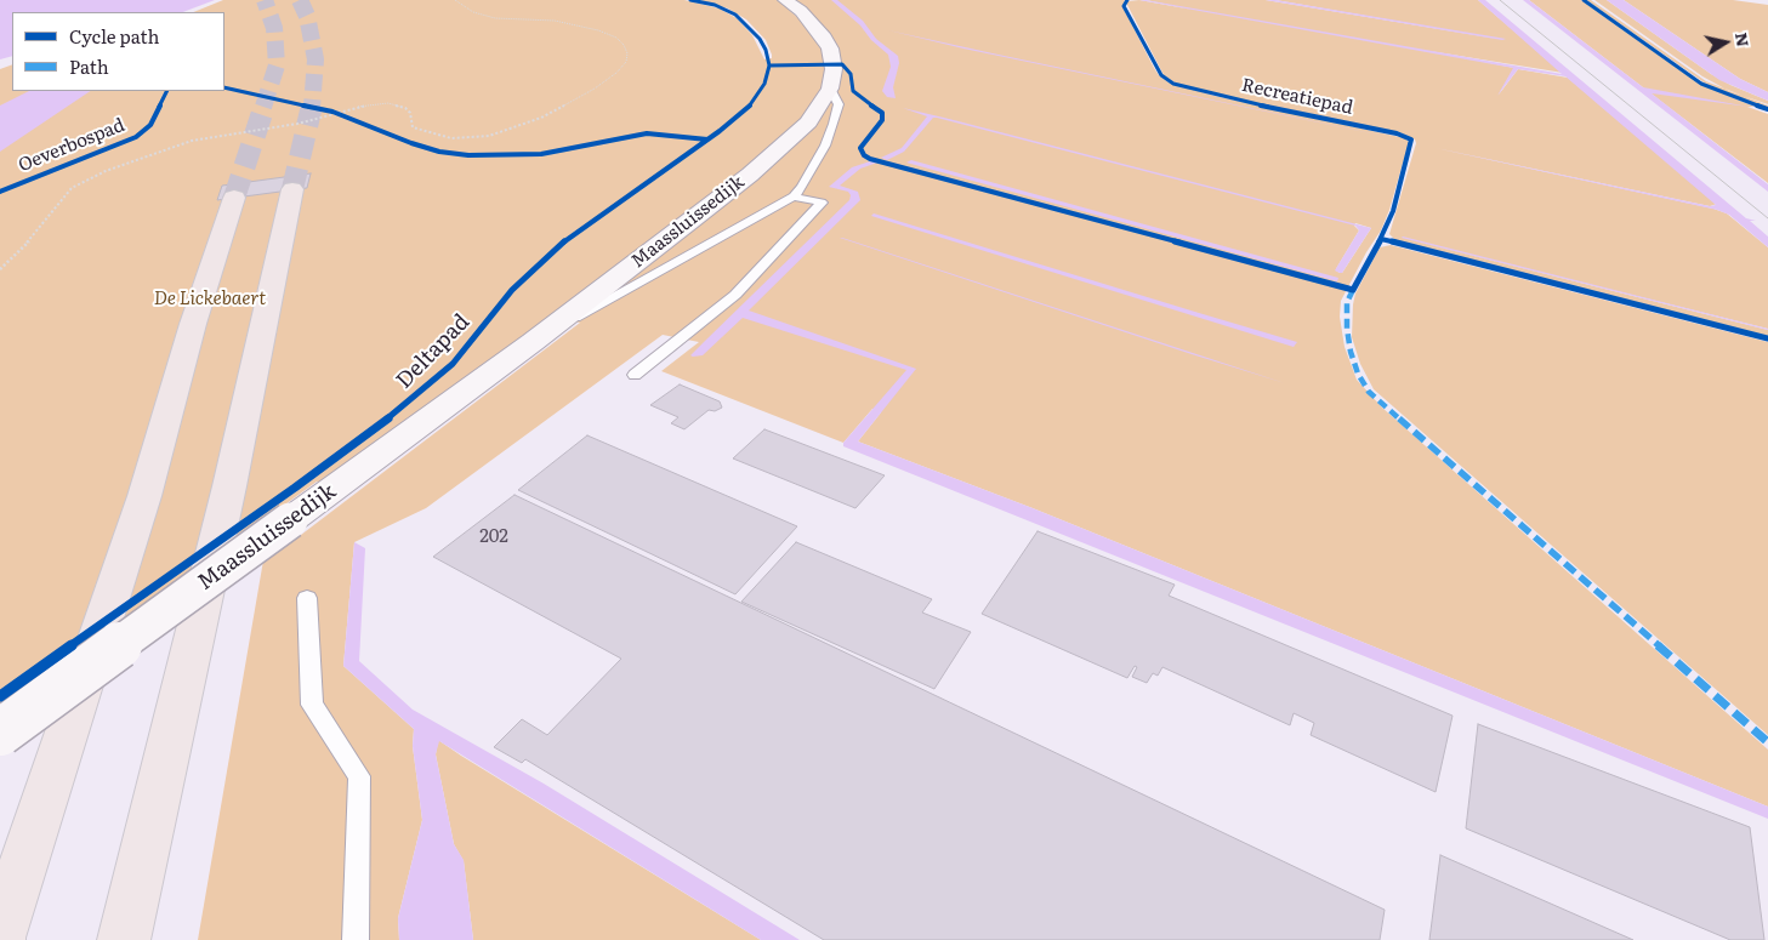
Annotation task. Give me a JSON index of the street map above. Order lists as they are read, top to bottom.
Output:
{
  "streets": {
    "street": ["Maassluissedijk"],
    "cycle path": ["Recreatiepad", "Oeverbospad", "Deltapad"]
  },
  "parks": ["De Lickebaert"],
  "house_numbers": ["202"],
  "legend": ["Cycle path", "Path"],
  "north": "right"
}
